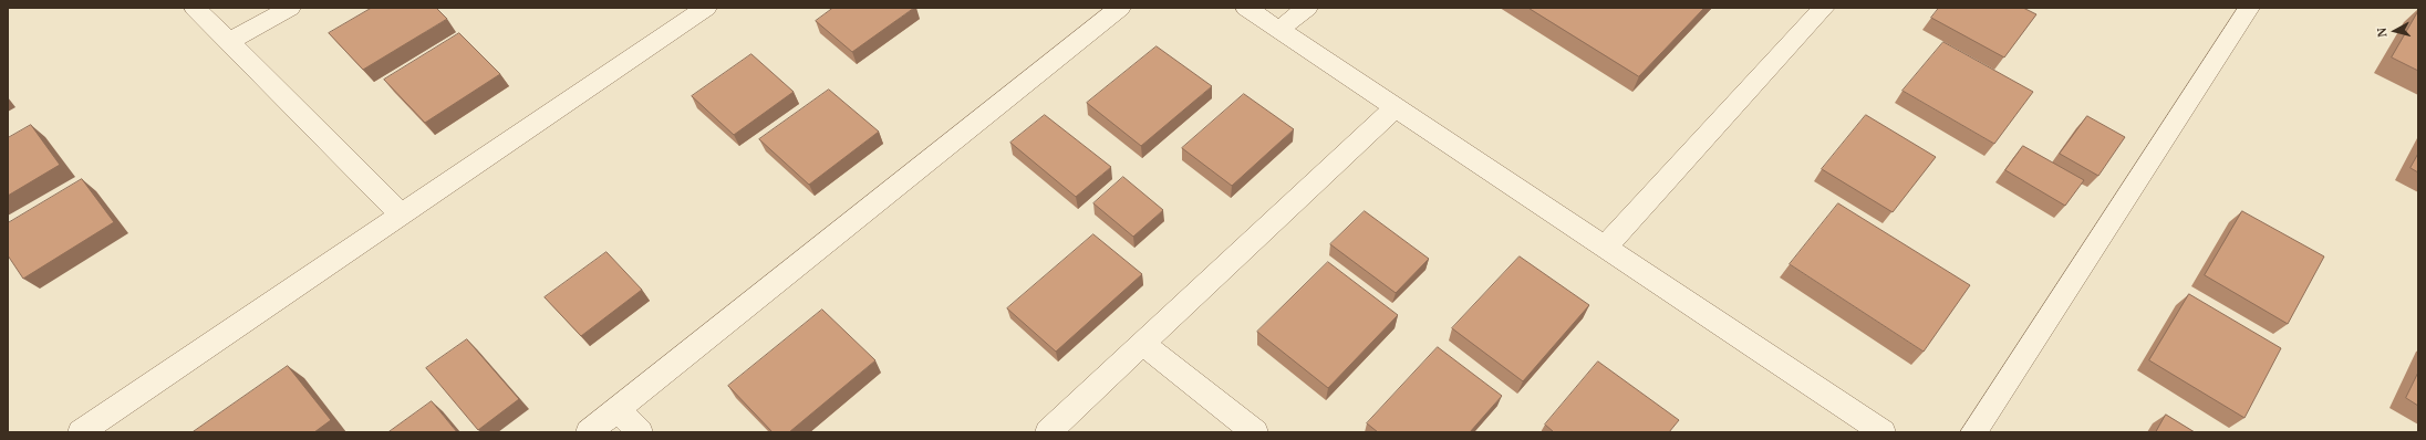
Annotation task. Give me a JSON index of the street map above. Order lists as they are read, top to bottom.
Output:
{
  "north": "left"
}
